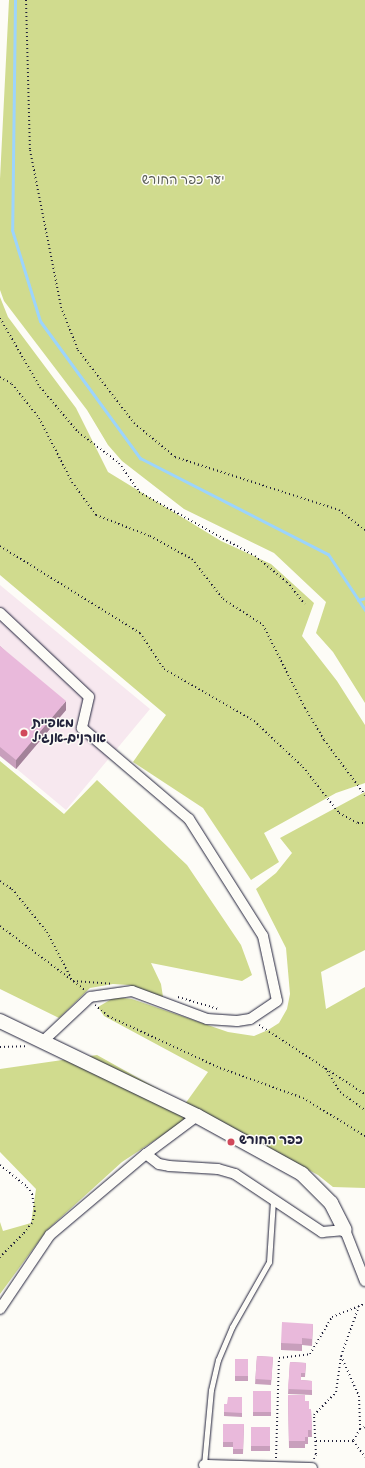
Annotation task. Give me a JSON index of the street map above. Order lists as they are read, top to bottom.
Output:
{
  "parks": ["יער כפר החורש"],
  "places": ["מאפיית אורנים-אנג'ל", "כפר החורש"]
}
